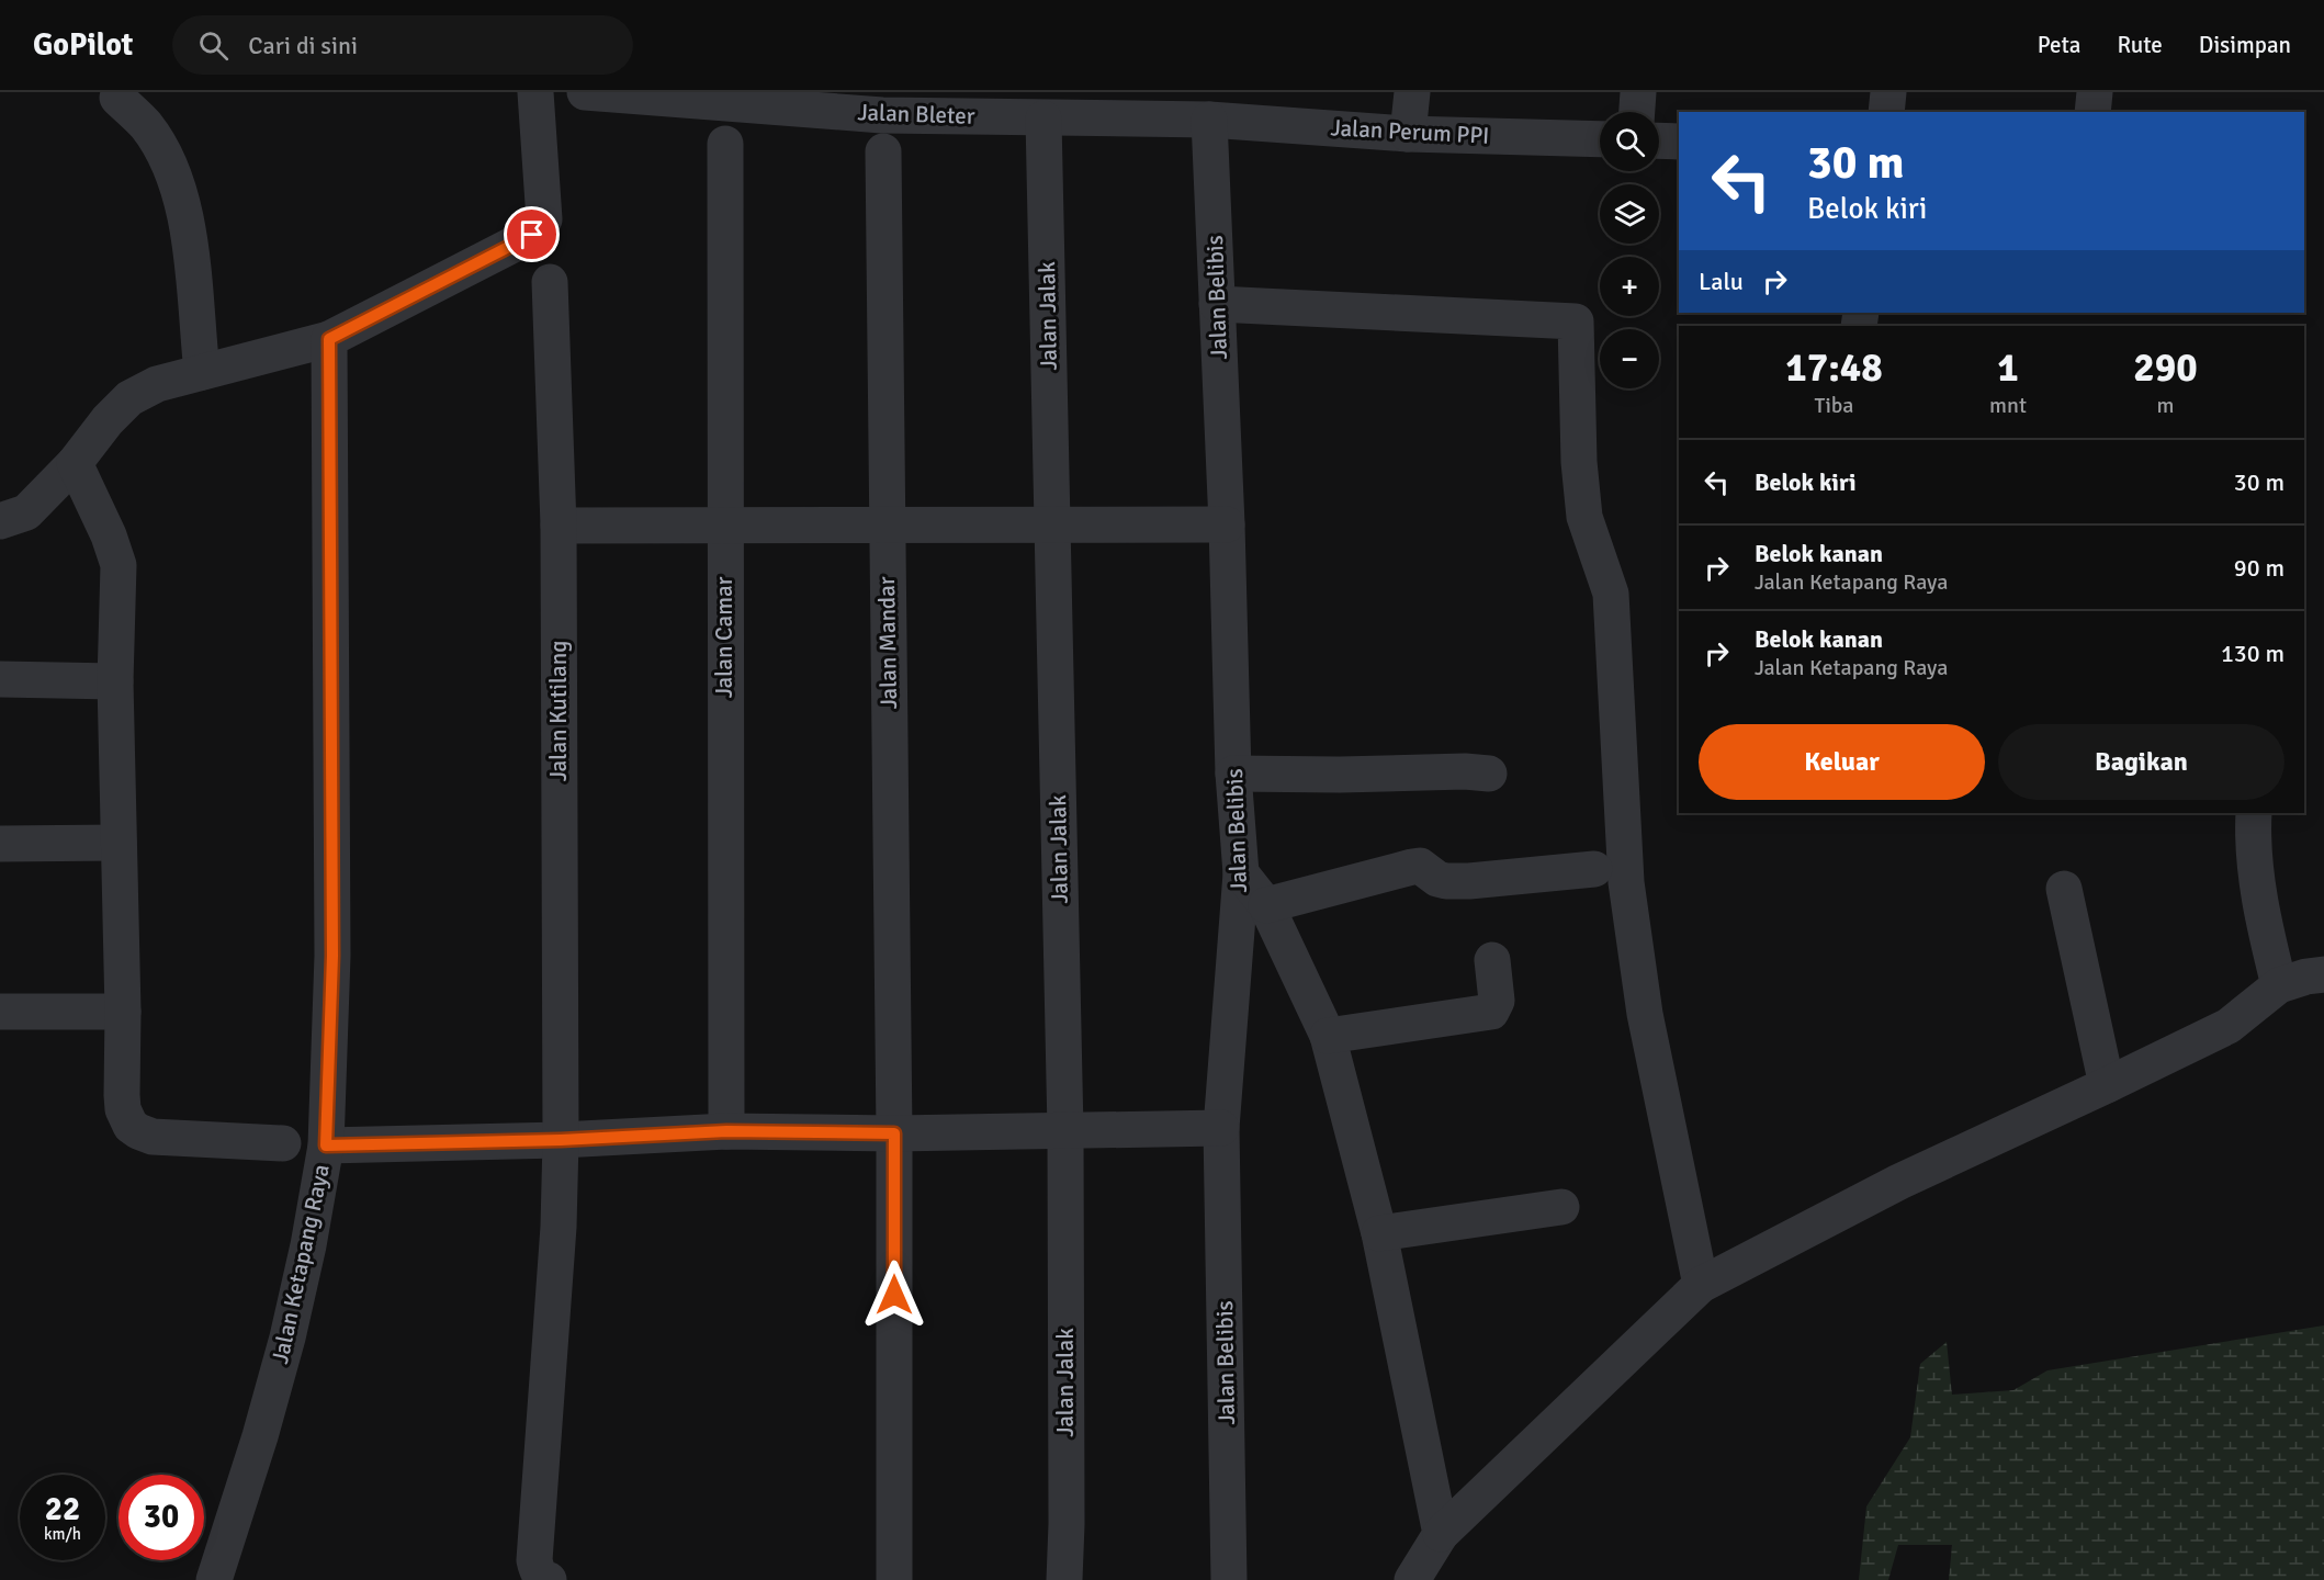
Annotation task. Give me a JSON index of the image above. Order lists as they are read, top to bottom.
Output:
{
  "streets": {
    "street": [
      "Jalan Bleter",
      "Jalan Perum PPI",
      "Jalan Belibis",
      "Jalan Jalak",
      "Jalan Camar",
      "Jalan Mandar",
      "Jalan Kutilang",
      "Jalan Ketapang Raya"
    ]
  },
  "crossings": [
    ["Jalan Bleter", "Jalan Perum PPI"],
    ["Jalan Bleter", "Jalan Belibis"],
    ["Jalan Bleter", "Jalan Jalak"],
    ["Jalan Perum PPI", "Jalan Belibis"]
  ],
  "page": {
    "header": "GoPilot",
    "search": "Cari di sini",
    "nav": ["Peta", "Rute", "Disimpan"],
    "map_buttons": ["+", "−"],
    "turn": ["30 m", "Belok kiri"],
    "then": "Lalu",
    "eta": [
      "17:48",
      "Tiba",
      "1",
      "mnt",
      "290",
      "m"
    ],
    "list": [
      {
        "name": "Belok kiri",
        "value": "30 m"
      },
      {
        "name": "Belok kanan",
        "note": "Jalan Ketapang Raya",
        "value": "90 m"
      },
      {
        "name": "Belok kanan",
        "note": "Jalan Ketapang Raya",
        "value": "130 m"
      }
    ],
    "buttons": ["Keluar", "Bagikan"],
    "speed": "22 km/h",
    "limit": "30"
  }
}
